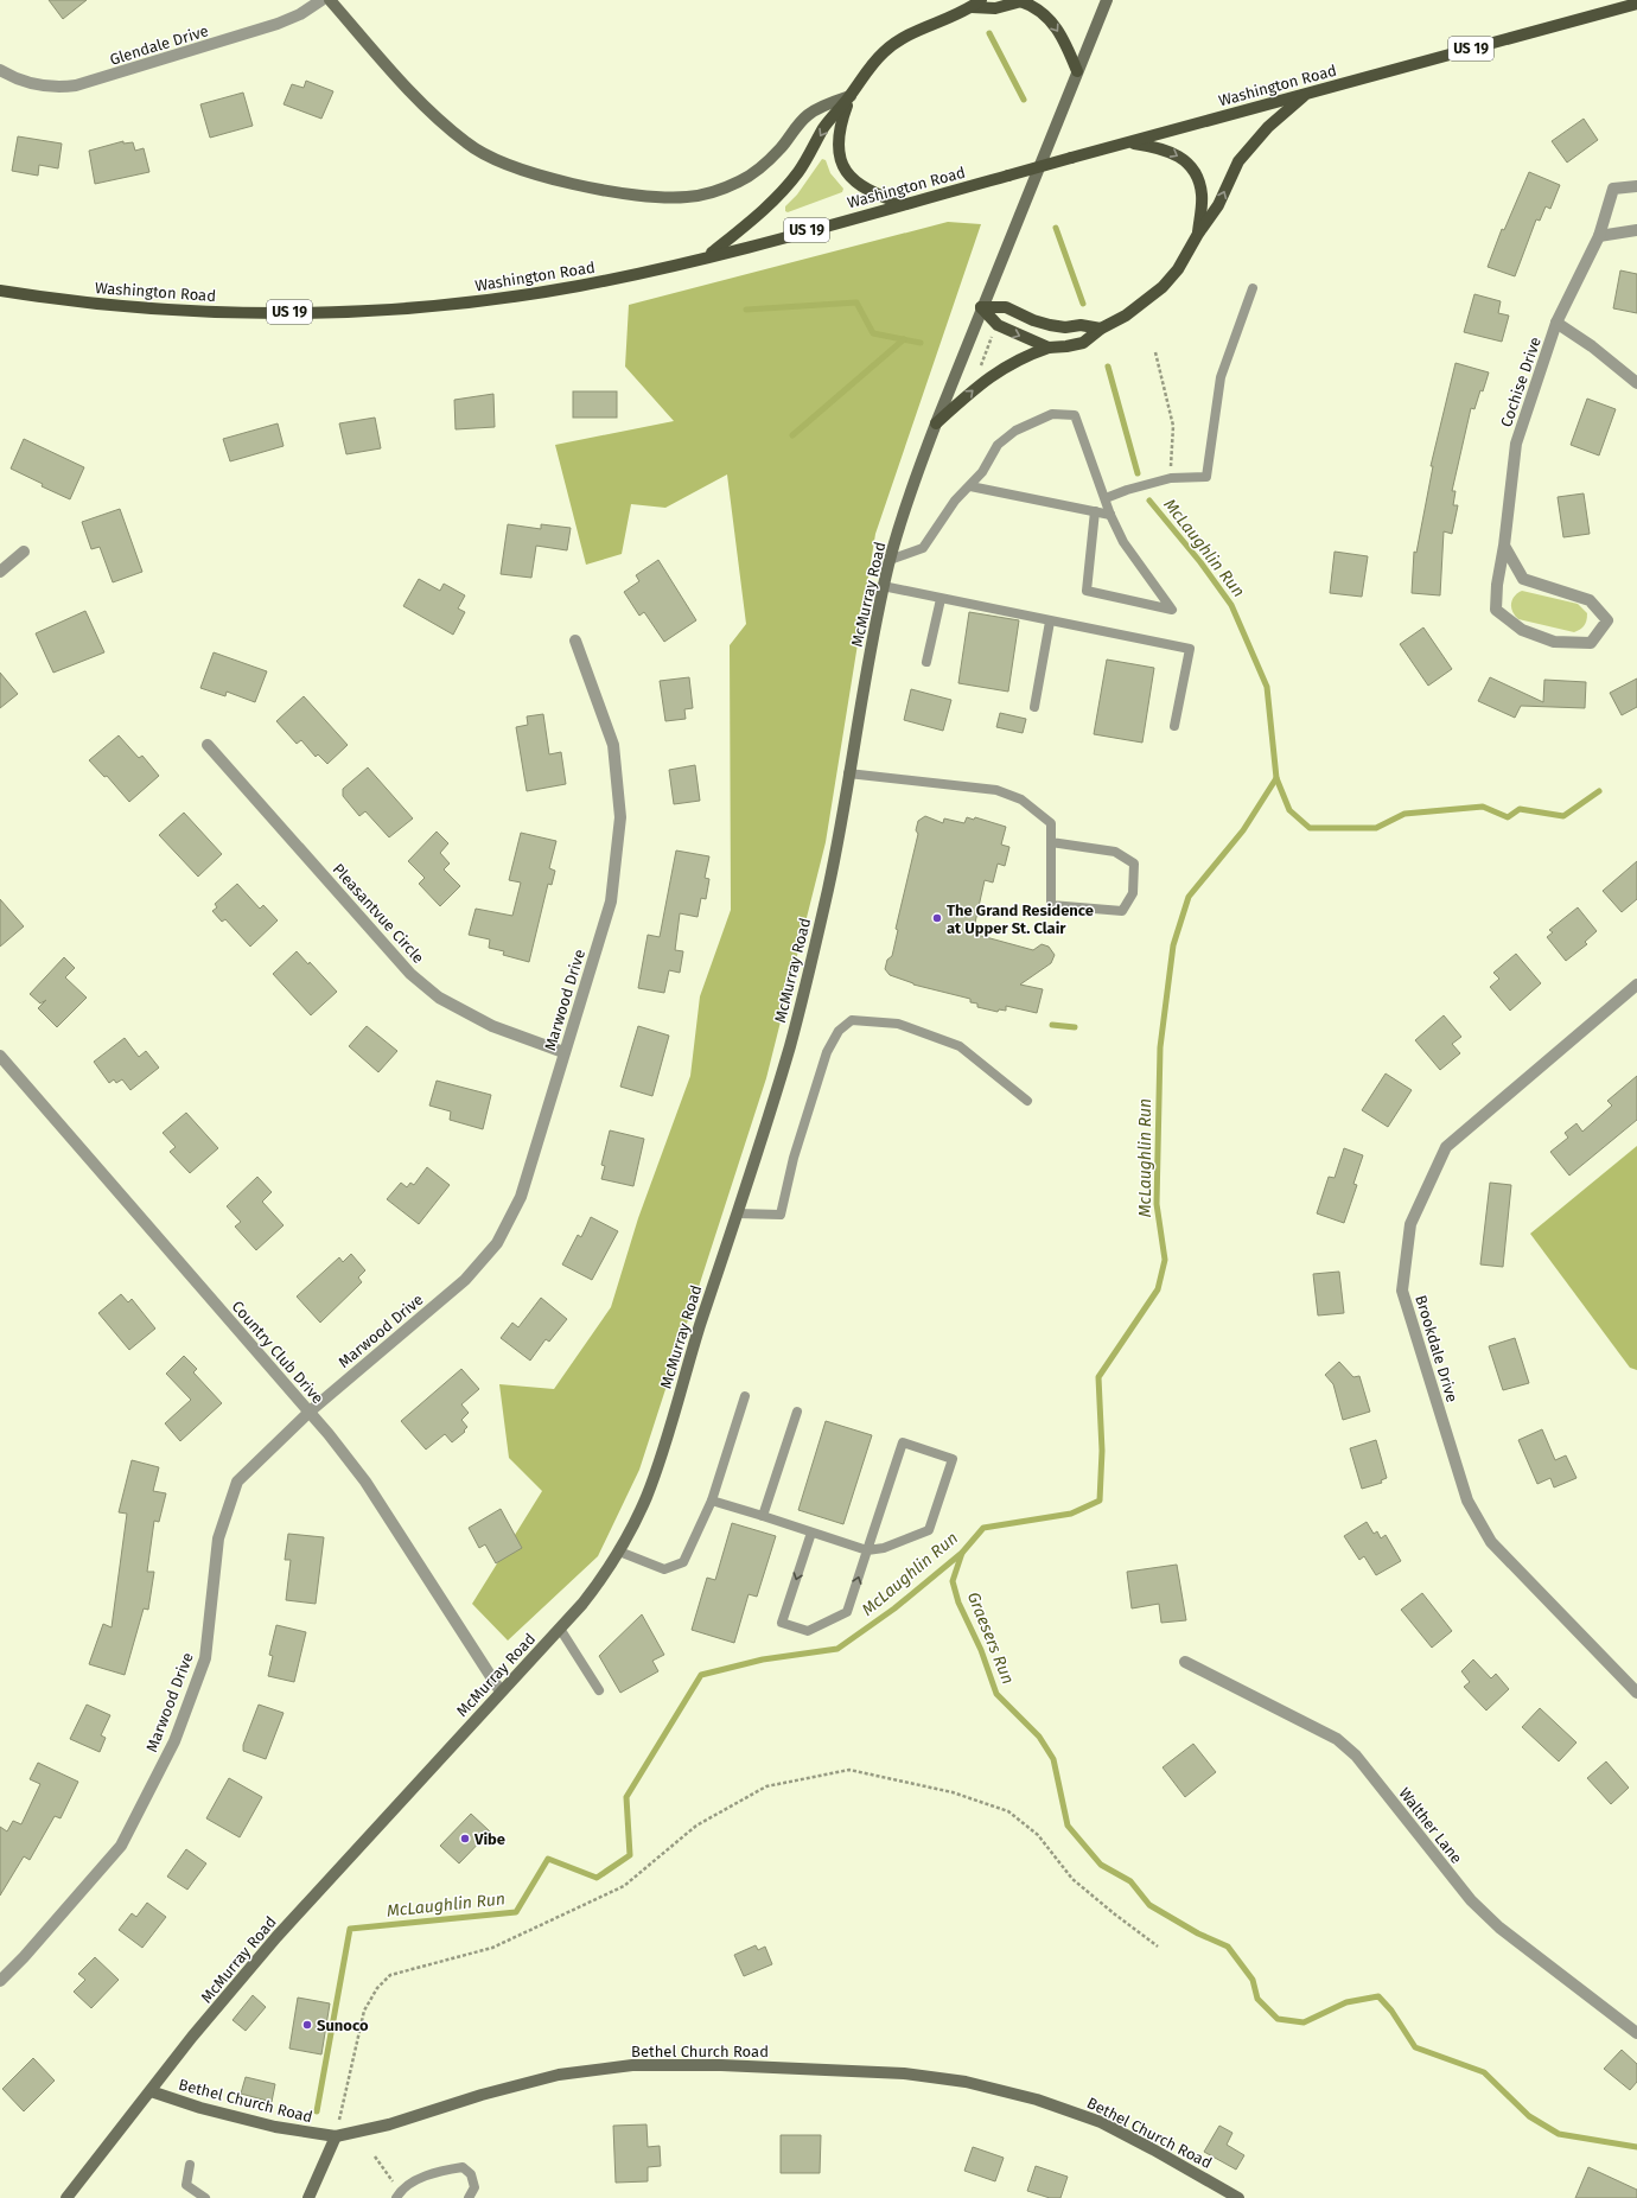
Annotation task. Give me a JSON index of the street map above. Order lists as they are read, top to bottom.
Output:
{
  "streets": {
    "main road": [
      "US 19",
      "Washington Road",
      "McMurray Road",
      "Bethel Church Road"
    ],
    "street": [
      "Glendale Drive",
      "Cochise Drive",
      "Pleasantvue Circle",
      "Marwood Drive",
      "Brookdale Drive",
      "Country Club Drive",
      "Walther Lane"
    ]
  },
  "crossings": [
    ["McMurray Road", "Country Club Drive"],
    ["McMurray Road", "Bethel Church Road"],
    ["Pleasantvue Circle", "Marwood Drive"],
    ["Marwood Drive", "Country Club Drive"]
  ],
  "water": ["McLaughlin Run", "Graesers Run"],
  "places": ["The Grand Residence at Upper St. Clair", "Vibe", "Sunoco"]
}
